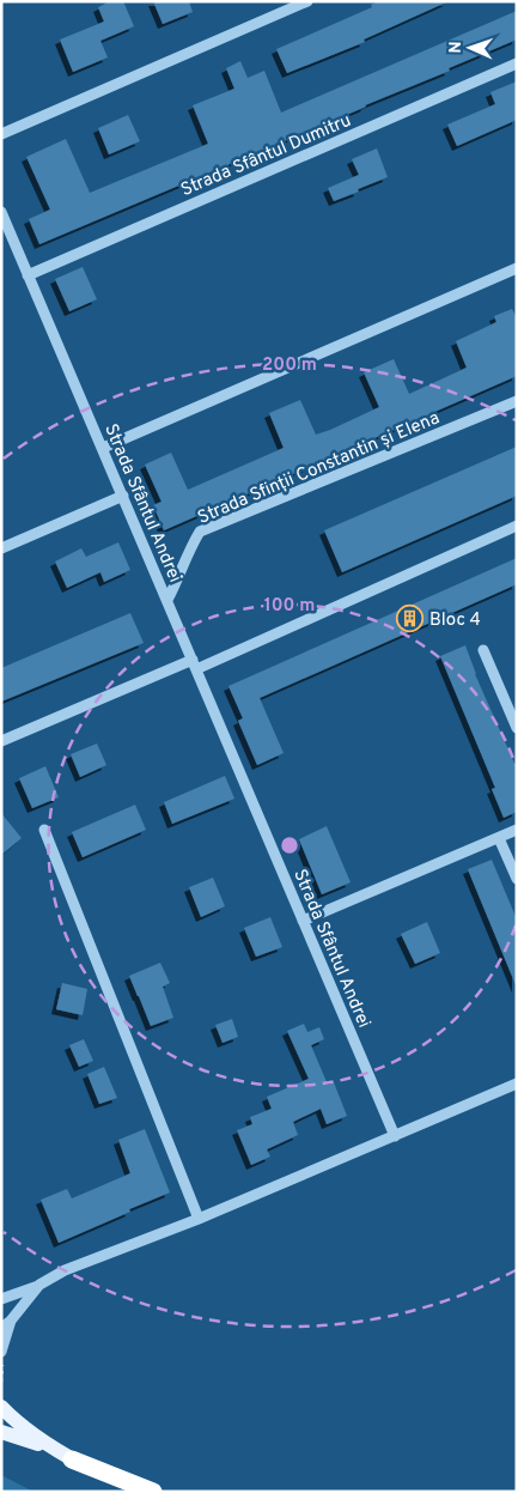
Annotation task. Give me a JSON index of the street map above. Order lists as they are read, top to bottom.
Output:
{
  "streets": {
    "street": ["Strada Sfântul Dumitru", "Strada Sfinții Constantin și Elena", "Strada Sfântul Andrei"]
  },
  "crossings": [
    ["Strada Sfântul Dumitru", "Strada Sfântul Andrei"],
    ["Strada Sfinții Constantin și Elena", "Strada Sfântul Andrei"]
  ],
  "places": {
    "building": ["Bloc 4"]
  },
  "north": "left",
  "rings": ["200 m", "100 m"]
}
